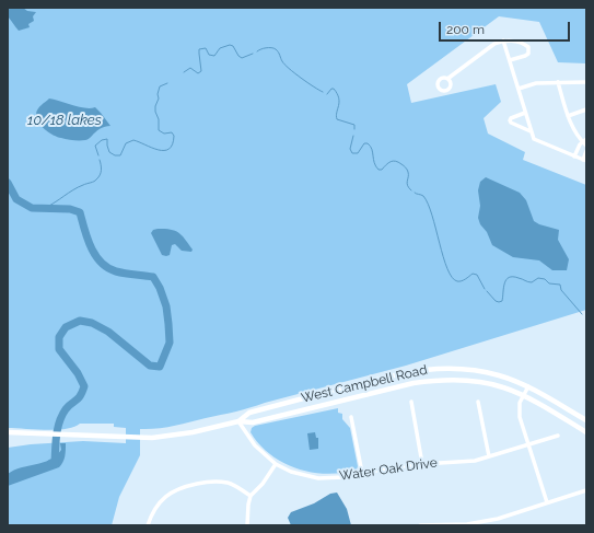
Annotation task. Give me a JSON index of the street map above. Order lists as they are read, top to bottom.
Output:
{
  "streets": {
    "main road": ["West Campbell Road"],
    "street": ["Water Oak Drive"]
  },
  "crossings": [
    ["West Campbell Road", "Water Oak Drive"]
  ],
  "water": ["10/18 lakes"],
  "scale_bar": "200 m"
}
